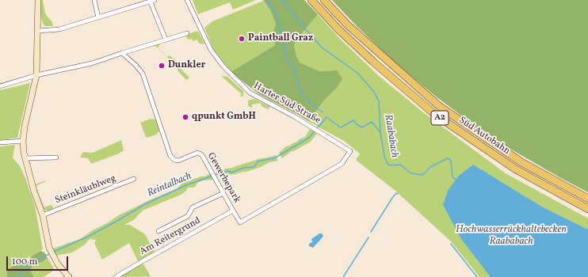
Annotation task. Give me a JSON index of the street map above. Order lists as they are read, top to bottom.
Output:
{
  "streets": {
    "highway": ["A2", "Süd Autobahn"],
    "street": [
      "Harter Süd Straße",
      "Gewerbepark",
      "Steinkläublweg",
      "Am Reitergrund"
    ]
  },
  "crossings": [
    ["Harter Süd Straße", "Gewerbepark"],
    ["Gewerbepark", "Am Reitergrund"]
  ],
  "water": ["Raababach", "Reintalbach", "Hochwasserrückhaltebecken Raababach"],
  "places": ["Paintball Graz", "Dunkler", "qpunkt GmbH"],
  "scale_bar": "100 m"
}
